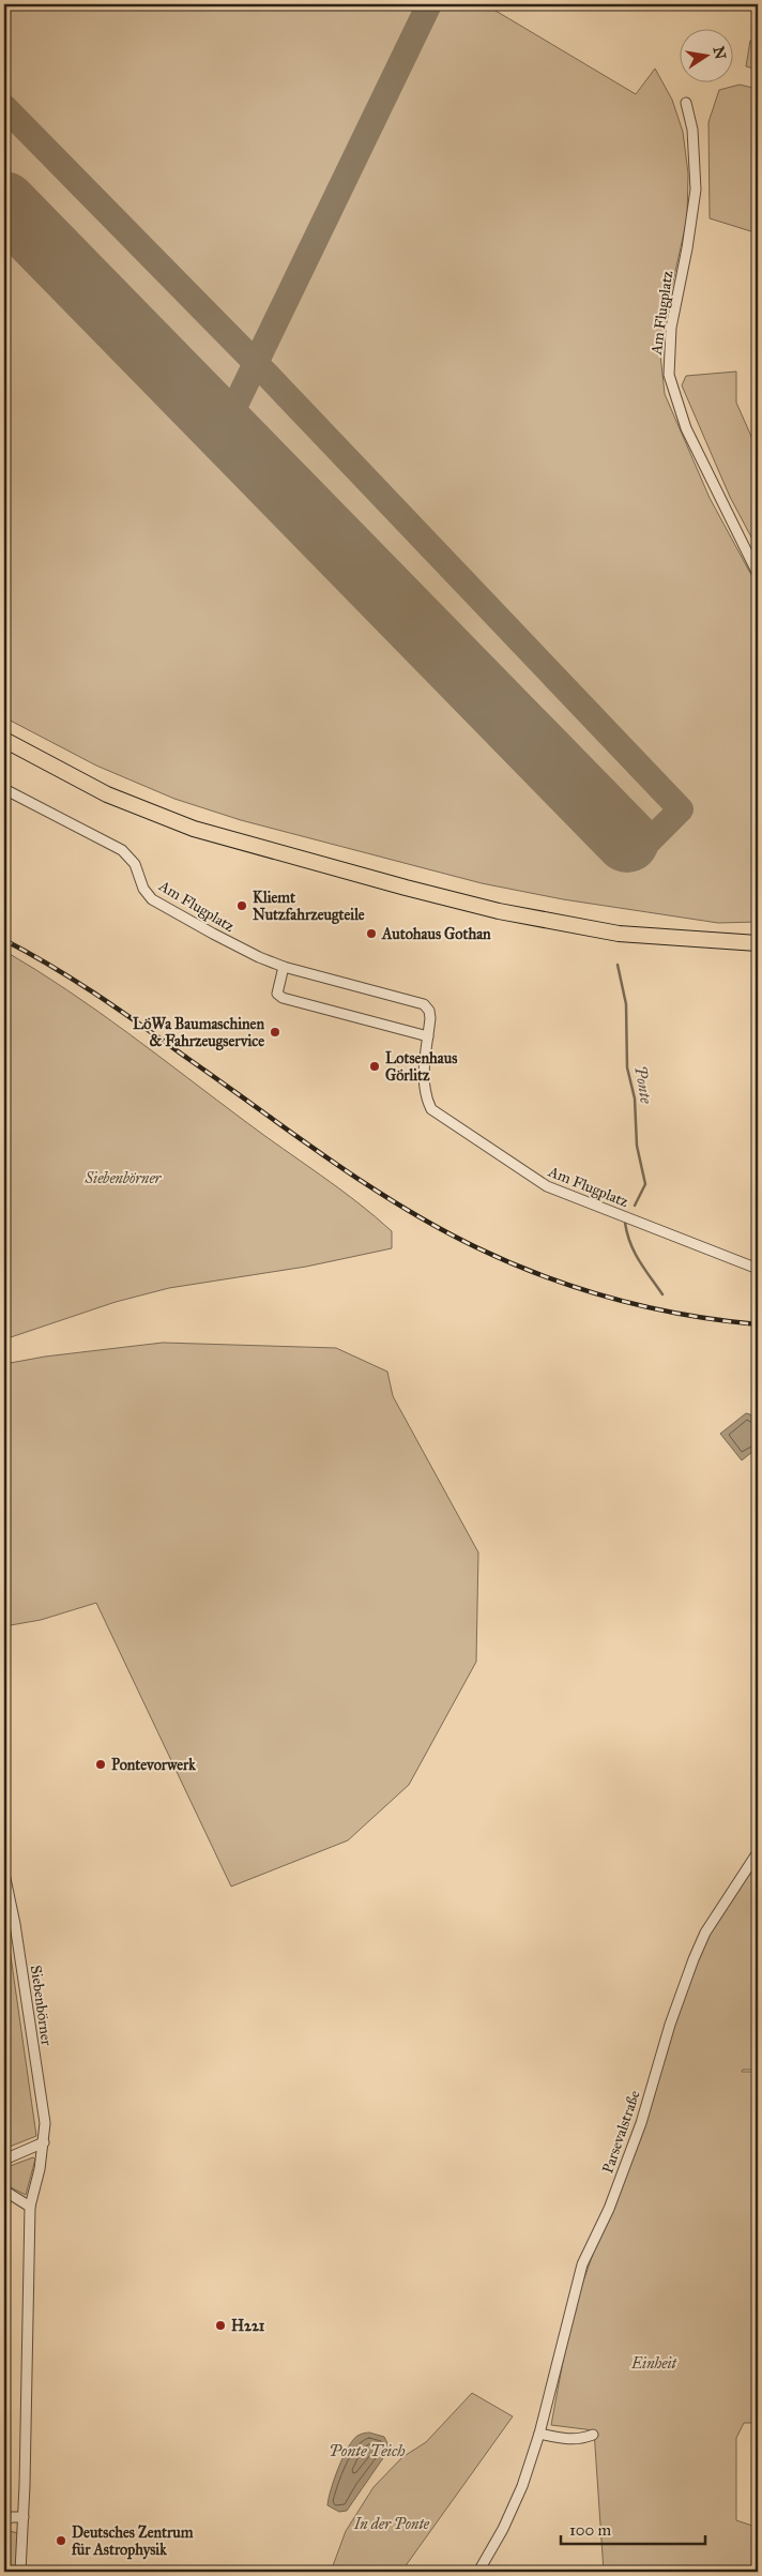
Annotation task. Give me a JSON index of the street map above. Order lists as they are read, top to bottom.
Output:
{
  "streets": {
    "street": ["Am Flugplatz", "Siebenbörner", "Parsevalstraße"]
  },
  "water": ["Ponte", "Ponte Teich"],
  "parks": ["Siebenbörner", "Einheit", "In der Ponte"],
  "places": [
    "Kliemt Nutzfahrzeugteile",
    "Autohaus Gothan",
    "LöWa Baumaschinen & Fahrzeugservice",
    "Lotsenhaus Görlitz",
    "Pontevorwerk",
    "H221",
    "Deutsches Zentrum für Astrophysik"
  ],
  "scale_bar": "100 m",
  "north": "right"
}
